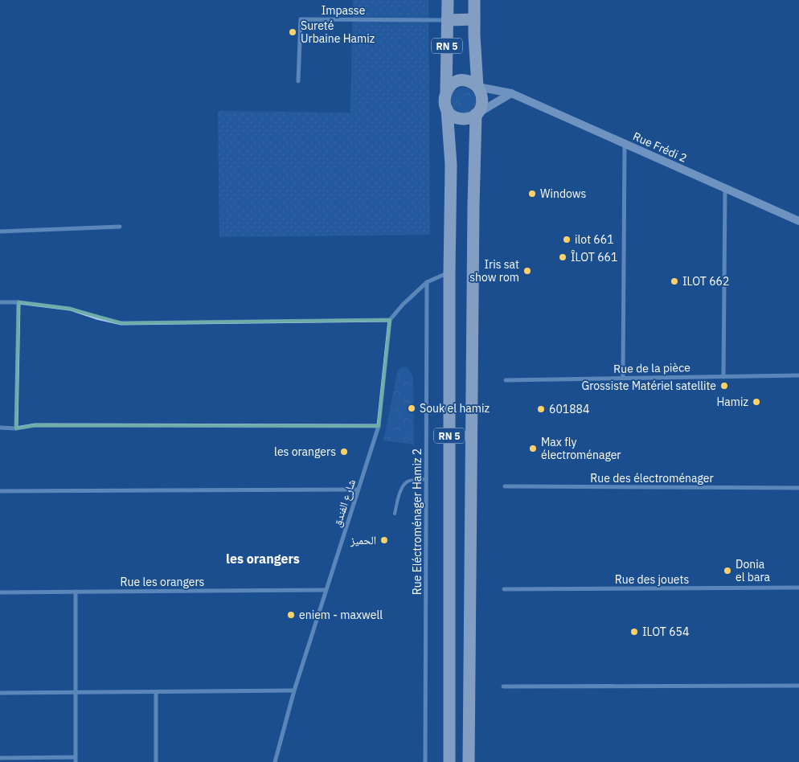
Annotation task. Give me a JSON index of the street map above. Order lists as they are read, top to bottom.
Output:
{
  "streets": {
    "highway": ["RN 5"],
    "street": [
      "Impasse",
      "Rue Frédi 2",
      "Rue de la pièce",
      "Rue des électroménager",
      "شارع الفندق",
      "Rue Eléctroménager Hamiz 2",
      "Rue des jouets",
      "Rue les orangers"
    ]
  },
  "crossings": [
    ["Impasse", "RN 5"],
    ["RN 5", "Rue Frédi 2"],
    ["شارع الفندق", "Rue les orangers"]
  ],
  "districts": ["les orangers"],
  "places": [
    "Sureté Urbaine Hamiz",
    "Windows",
    "ilot 661",
    "ÎLOT 661",
    "Iris sat show rom",
    "ILOT 662",
    "Grossiste Matériel satellite",
    "Hamiz",
    "Souk el hamiz",
    "601884",
    "Max fly électroménager",
    "les orangers",
    "الحميز",
    "Donia el bara",
    "eniem - maxwell",
    "ILOT 654"
  ]
}
